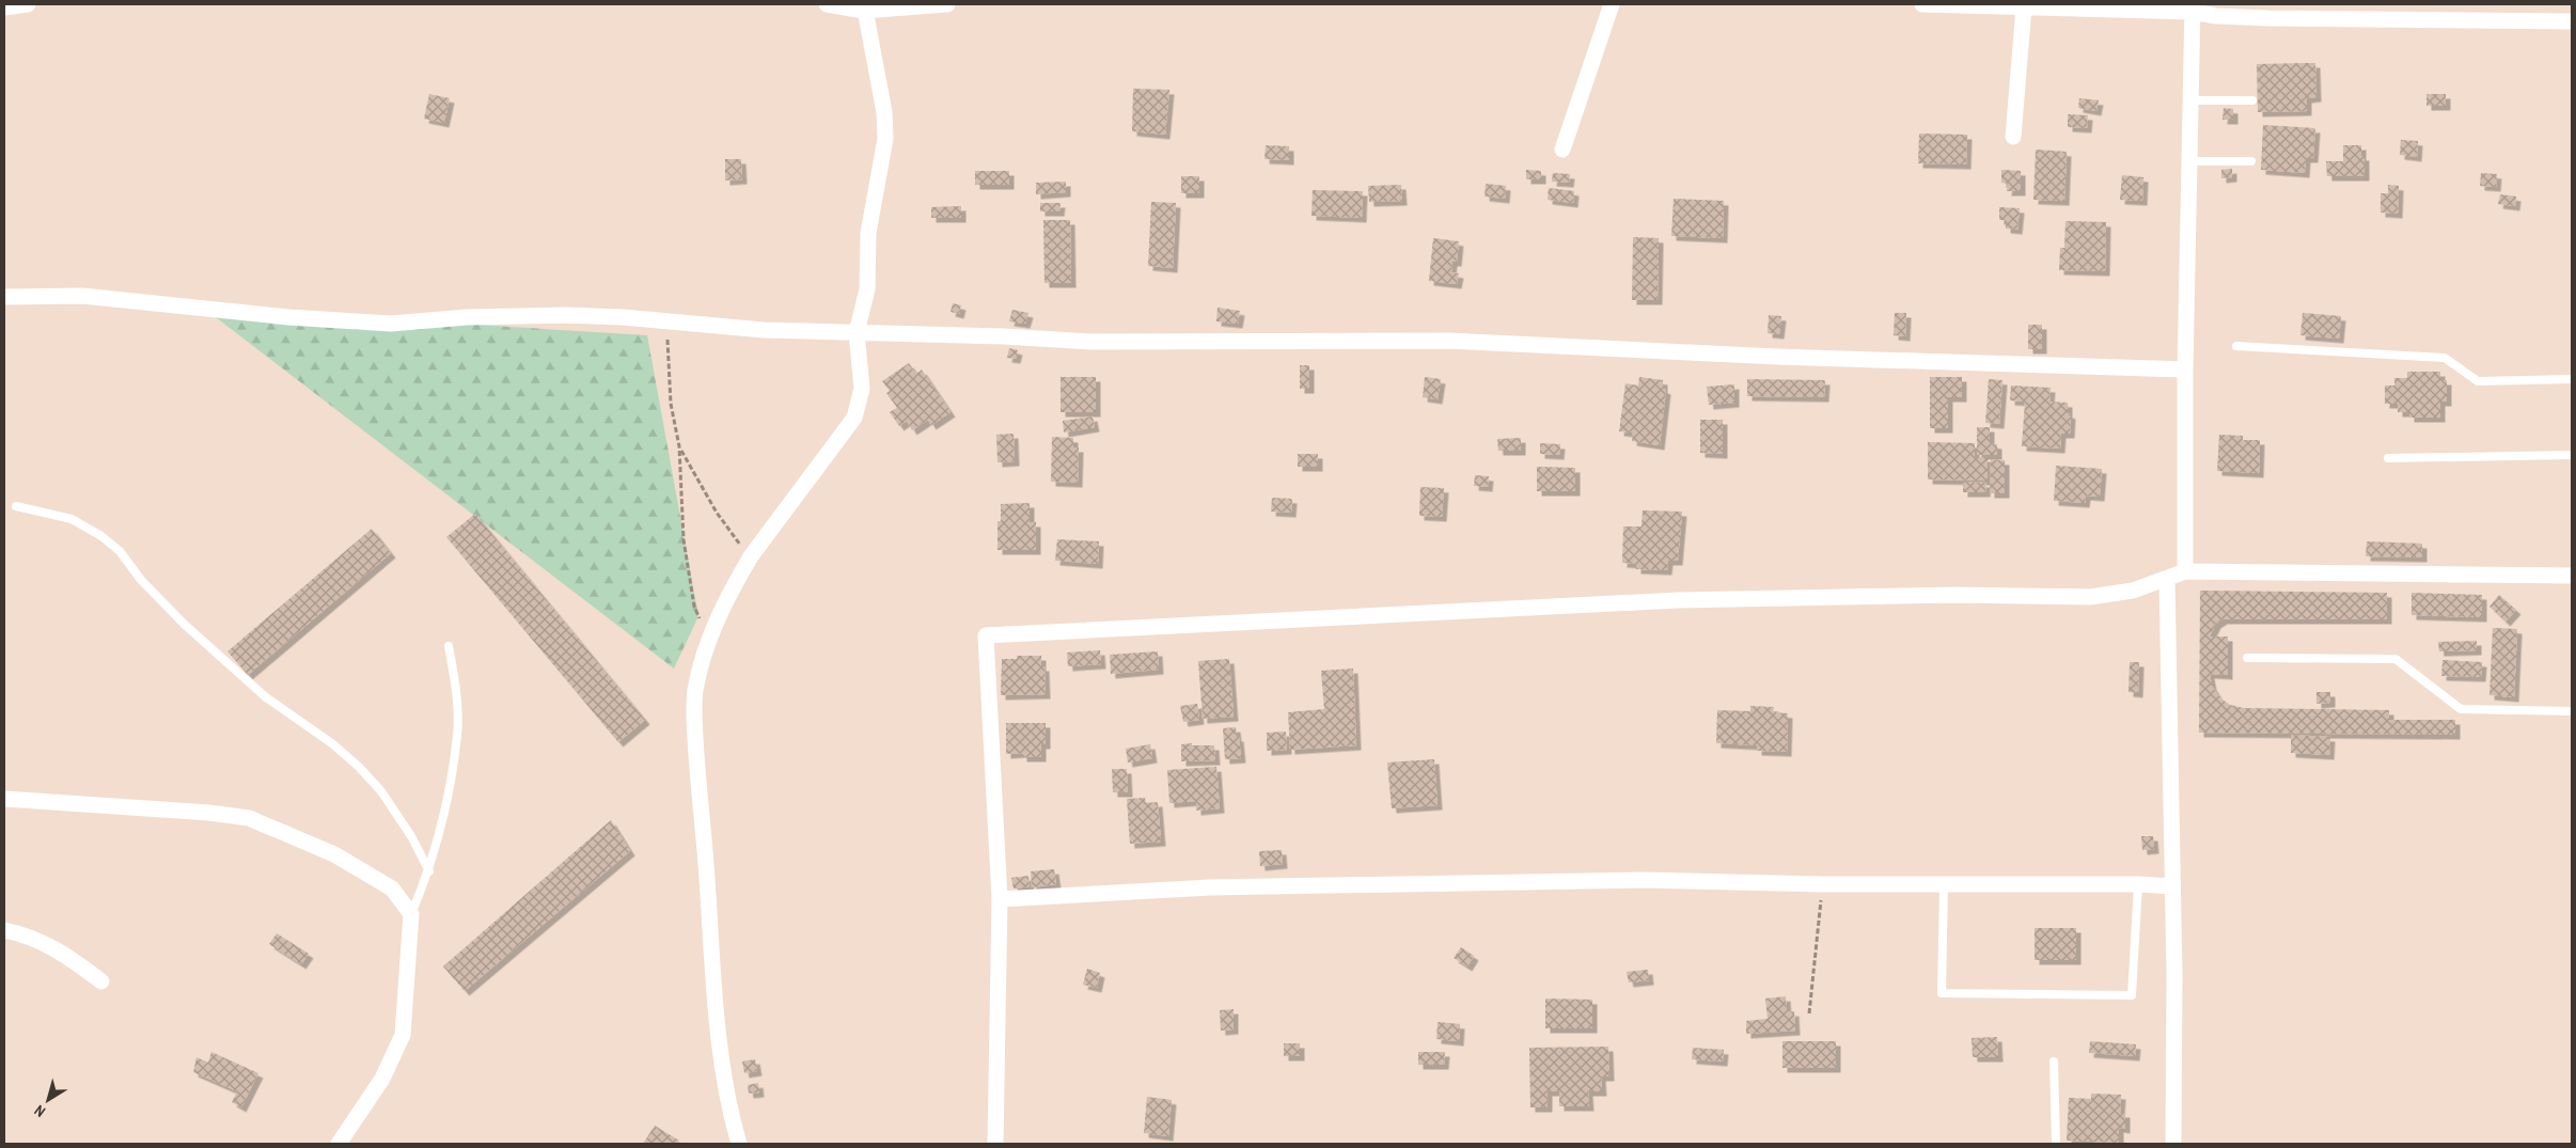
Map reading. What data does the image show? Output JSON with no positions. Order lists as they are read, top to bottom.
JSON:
{
  "north": "bottom left"
}
